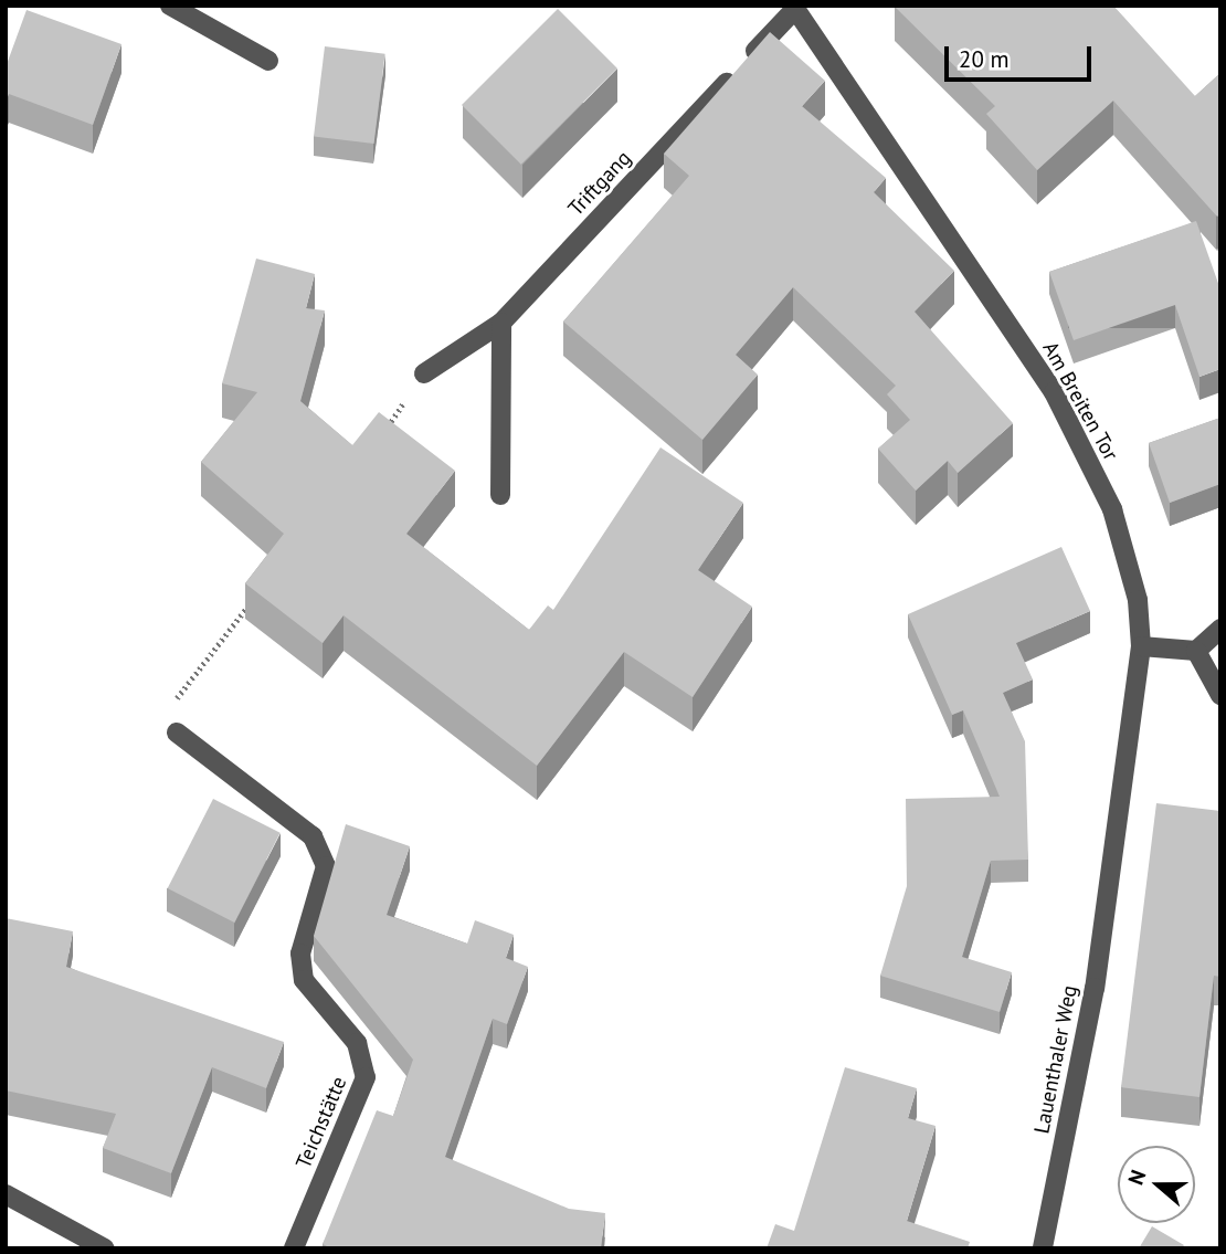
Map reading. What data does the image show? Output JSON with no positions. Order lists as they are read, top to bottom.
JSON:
{
  "streets": {
    "street": [
      "Triftgang",
      "Am Breiten Tor",
      "Lauenthaler Weg",
      "Teichstätte"
    ]
  },
  "crossings": [
    ["Triftgang", "Am Breiten Tor"],
    ["Am Breiten Tor", "Lauenthaler Weg"]
  ],
  "scale_bar": "20 m",
  "north": "left"
}
